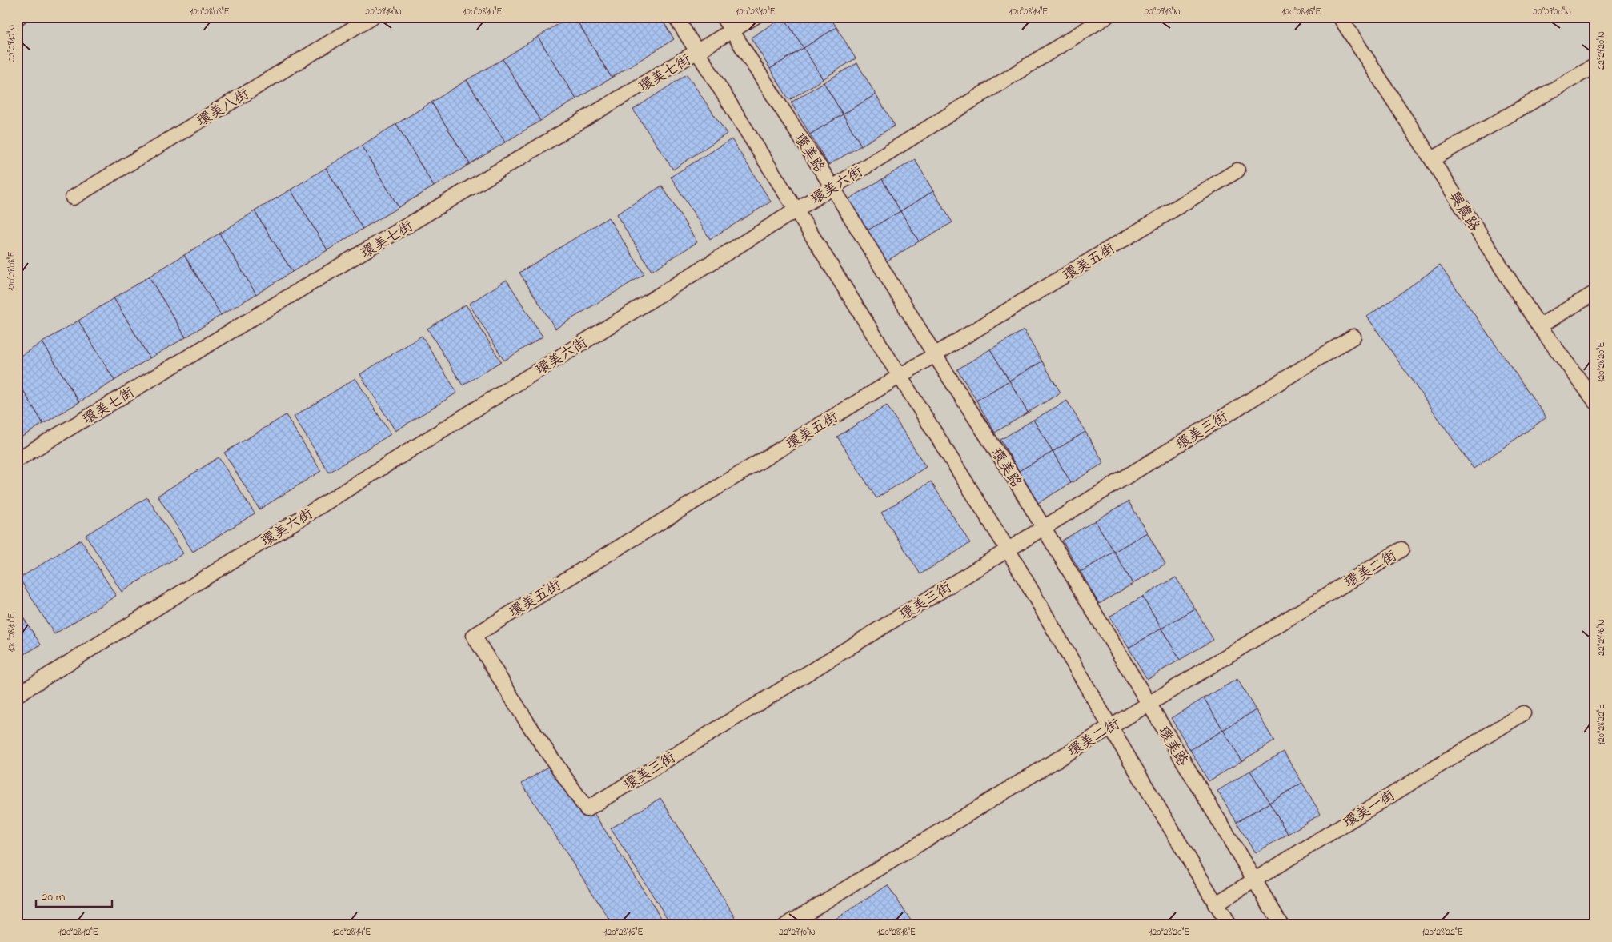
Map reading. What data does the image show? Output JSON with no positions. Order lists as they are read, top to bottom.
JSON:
{
  "streets": {
    "lane": [
      "環美七街",
      "環美八街",
      "環美路",
      "環美六街",
      "興農路",
      "環美五街",
      "環美三街",
      "環美二街",
      "環美一街"
    ]
  },
  "crossings": [
    ["環美七街", "環美路"],
    ["環美路", "環美六街"],
    ["環美路", "環美五街"],
    ["環美路", "環美三街"],
    ["環美路", "環美二街"],
    ["環美路", "環美一街"],
    ["環美五街", "環美三街"]
  ],
  "scale_bar": "20 m",
  "coordinates": [
    "120°28'08\"E",
    "22°29'14\"N",
    "120°28'10\"E",
    "120°28'12\"E",
    "120°28'14\"E",
    "22°29'18\"N",
    "120°28'16\"E",
    "22°29'20\"N",
    "22°29'12\"N",
    "120°28'20\"E",
    "22°29'16\"N",
    "120°28'22\"E",
    "22°29'10\"N",
    "120°28'18\"E"
  ]
}
